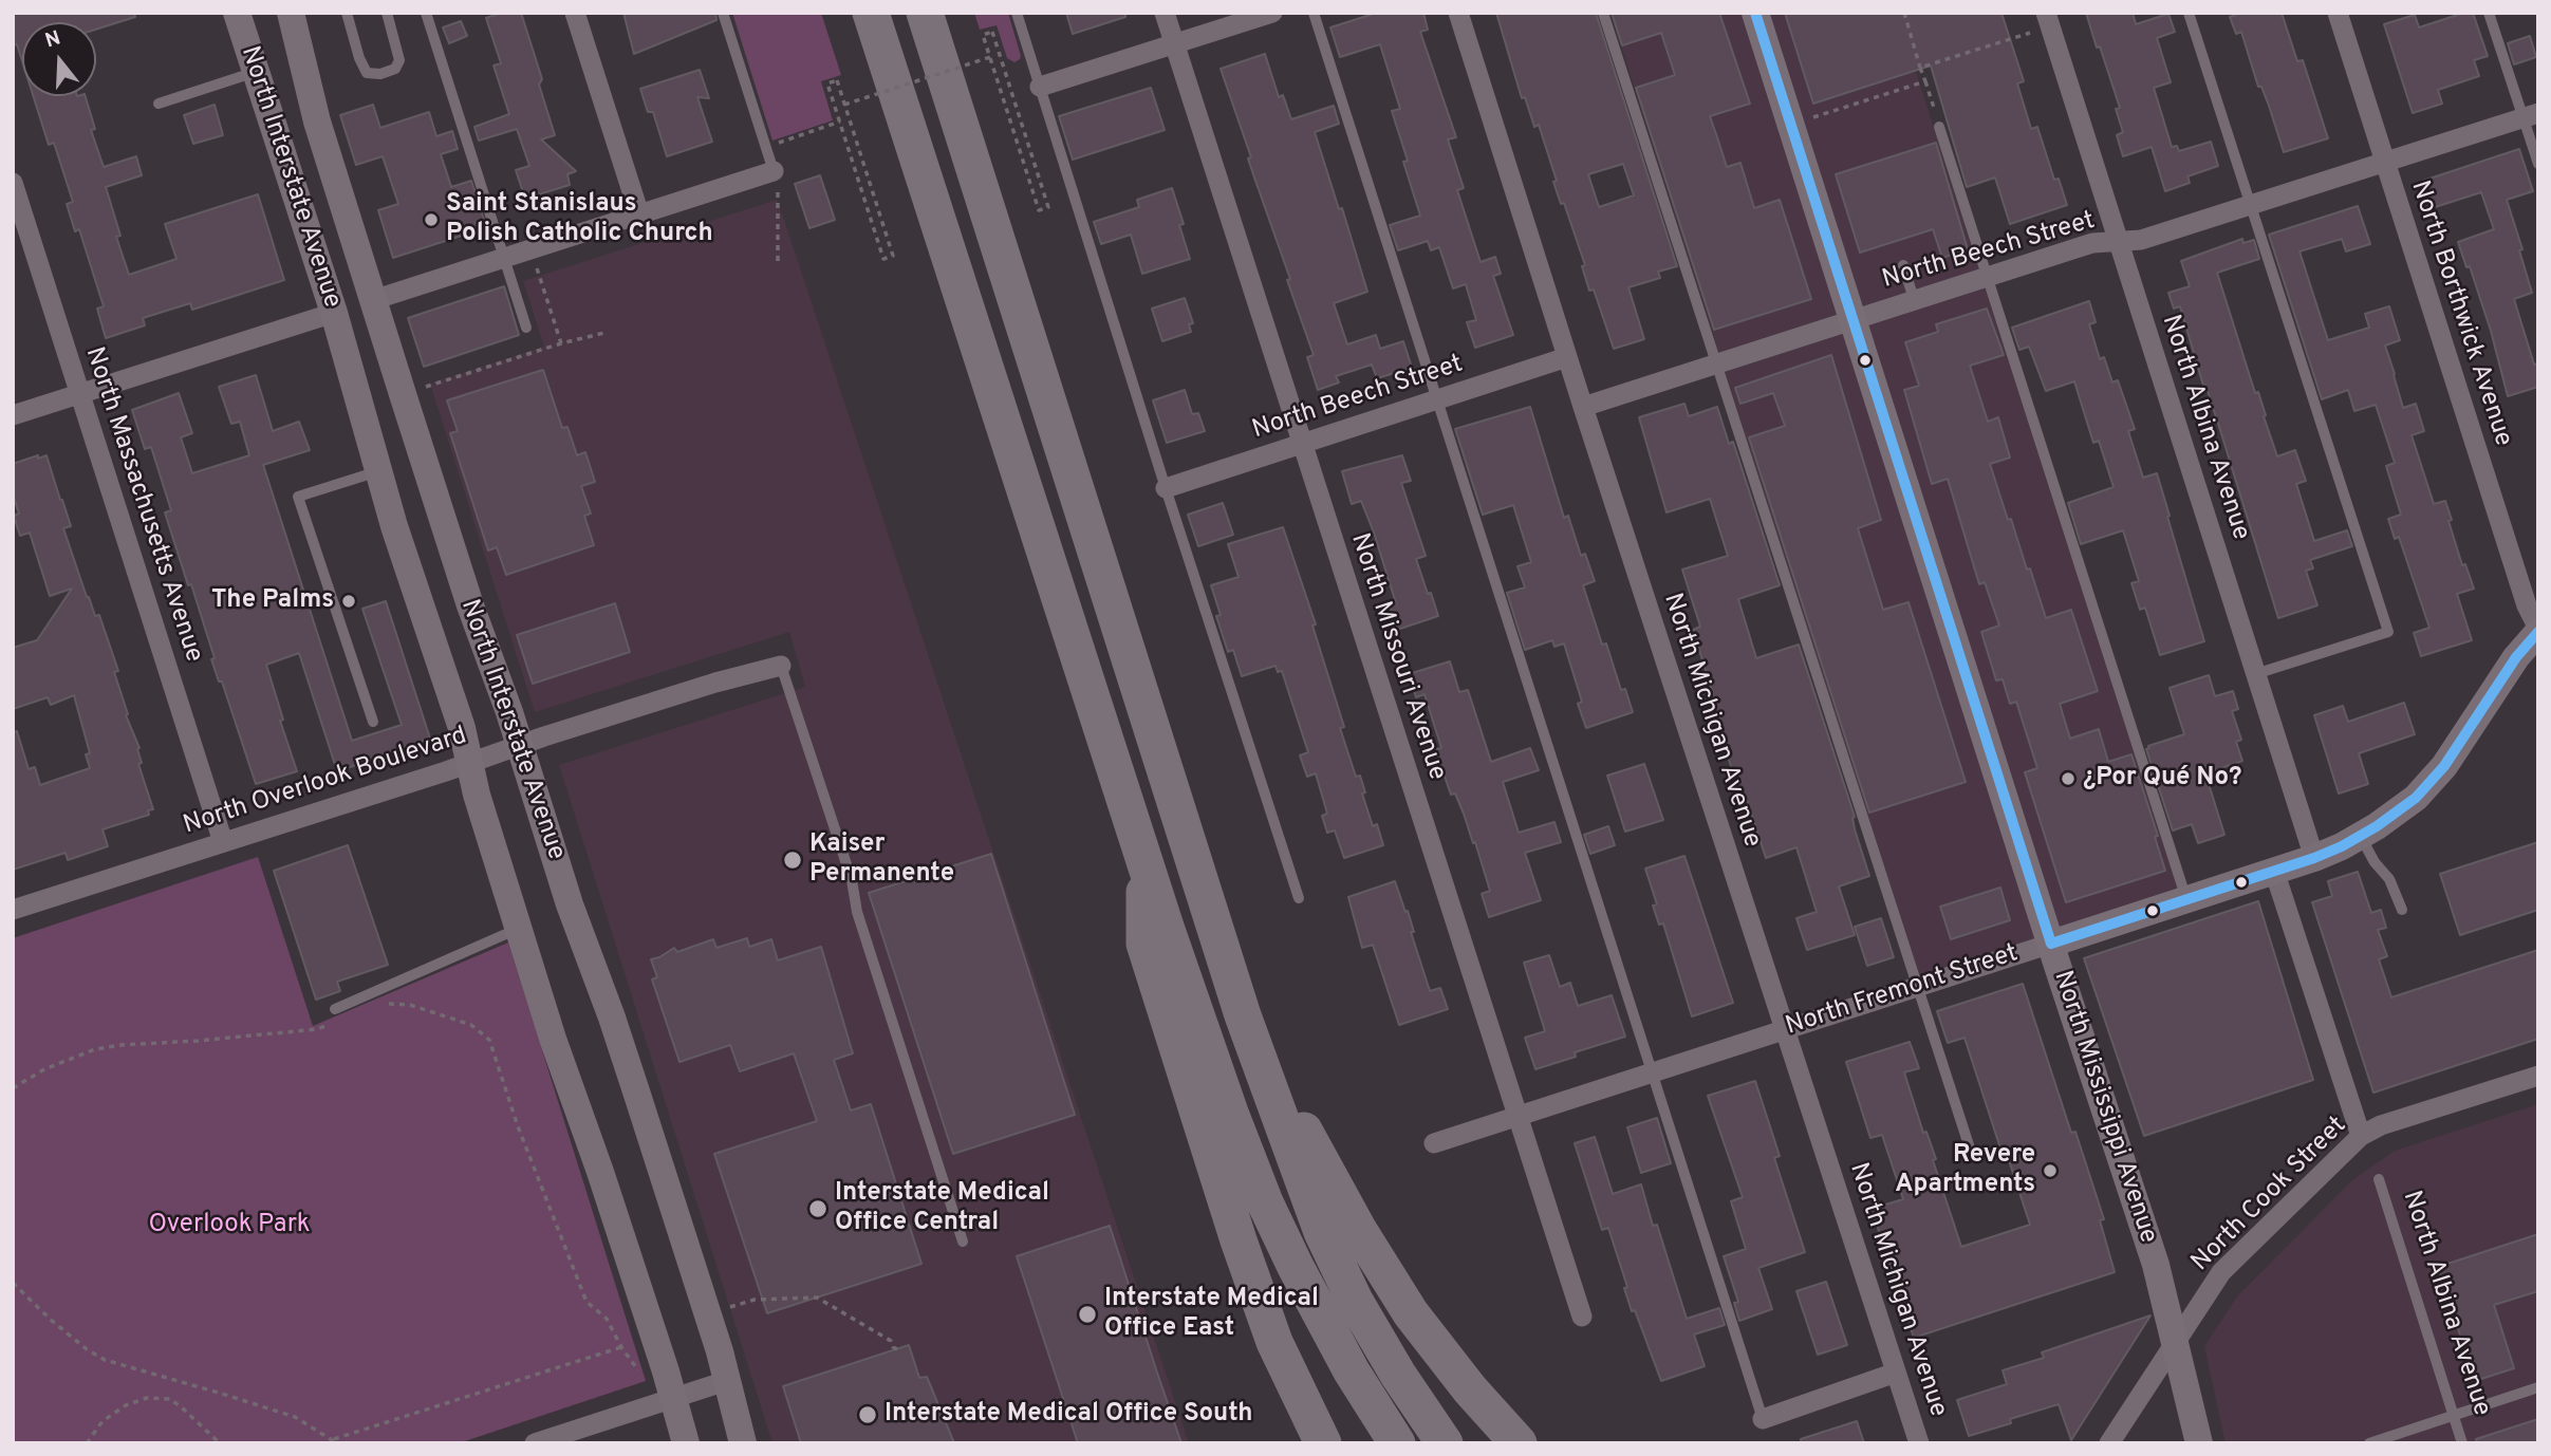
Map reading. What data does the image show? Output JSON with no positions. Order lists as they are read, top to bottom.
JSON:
{
  "streets": {
    "street": [
      "North Interstate Avenue",
      "North Beech Street",
      "North Borthwick Avenue",
      "North Albina Avenue",
      "North Massachusetts Avenue",
      "North Missouri Avenue",
      "North Michigan Avenue",
      "North Overlook Boulevard",
      "North Fremont Street",
      "North Mississippi Avenue",
      "North Cook Street"
    ]
  },
  "crossings": [
    ["North Interstate Avenue", "North Overlook Boulevard"],
    ["North Beech Street", "North Borthwick Avenue"],
    ["North Beech Street", "North Albina Avenue"],
    ["North Beech Street", "North Missouri Avenue"],
    ["North Beech Street", "North Michigan Avenue"],
    ["North Beech Street", "North Mississippi Avenue"],
    ["North Borthwick Avenue", "North Fremont Street"],
    ["North Albina Avenue", "North Fremont Street"],
    ["North Massachusetts Avenue", "North Overlook Boulevard"],
    ["North Missouri Avenue", "North Fremont Street"],
    ["North Michigan Avenue", "North Fremont Street"],
    ["North Fremont Street", "North Mississippi Avenue"],
    ["North Mississippi Avenue", "North Cook Street"]
  ],
  "parks": ["Overlook Park"],
  "places": [
    "Saint Stanislaus Polish Catholic Church",
    "The Palms",
    "¿Por Qué No?",
    "Kaiser Permanente",
    "Revere Apartments",
    "Interstate Medical Office Central",
    "Interstate Medical Office East",
    "Interstate Medical Office South"
  ],
  "north": "top"
}
